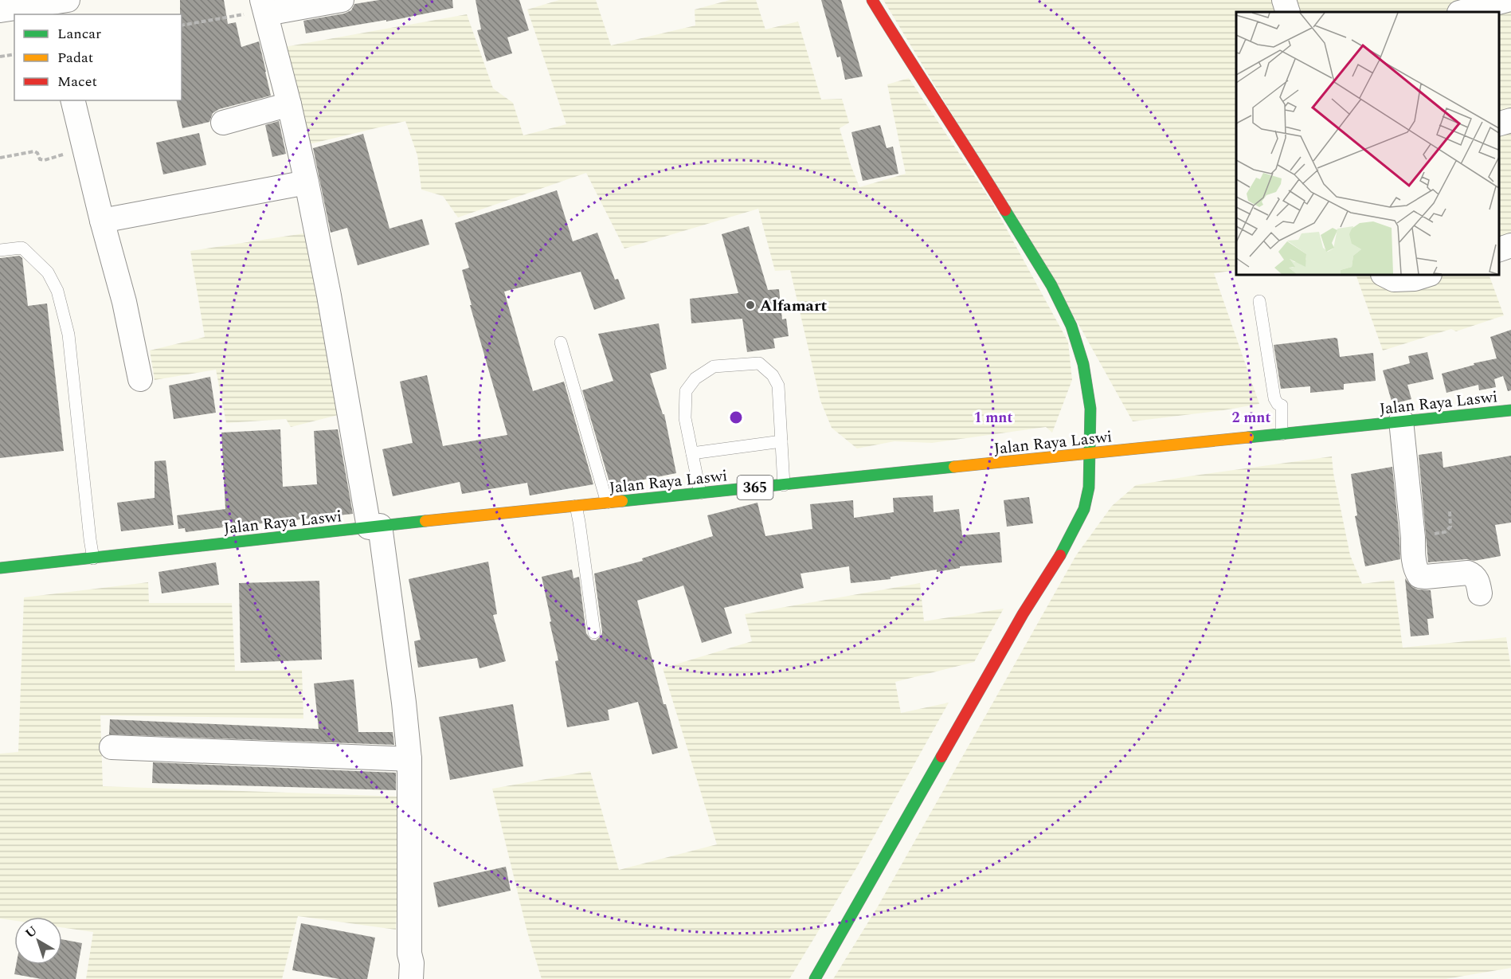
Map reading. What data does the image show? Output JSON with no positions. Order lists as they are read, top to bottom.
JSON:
{
  "streets": {
    "main road": ["Jalan Raya Laswi", "365"]
  },
  "places": ["Alfamart"],
  "legend": ["Lancar", "Padat", "Macet"],
  "north": "top left",
  "rings": ["1 mnt", "2 mnt"]
}
